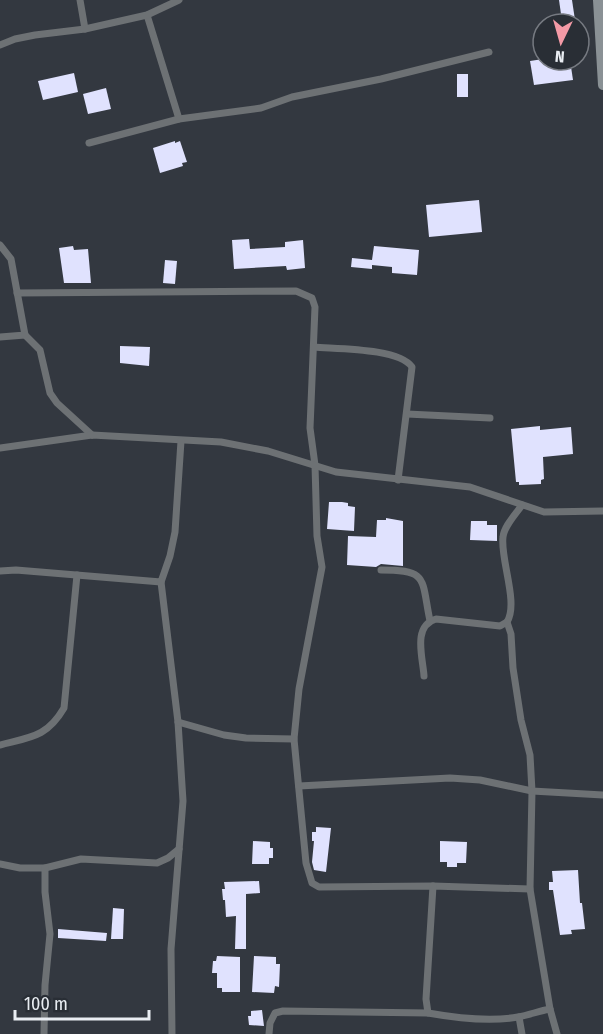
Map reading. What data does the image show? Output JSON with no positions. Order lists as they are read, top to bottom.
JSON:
{
  "scale_bar": "100 m",
  "north": "bottom"
}
